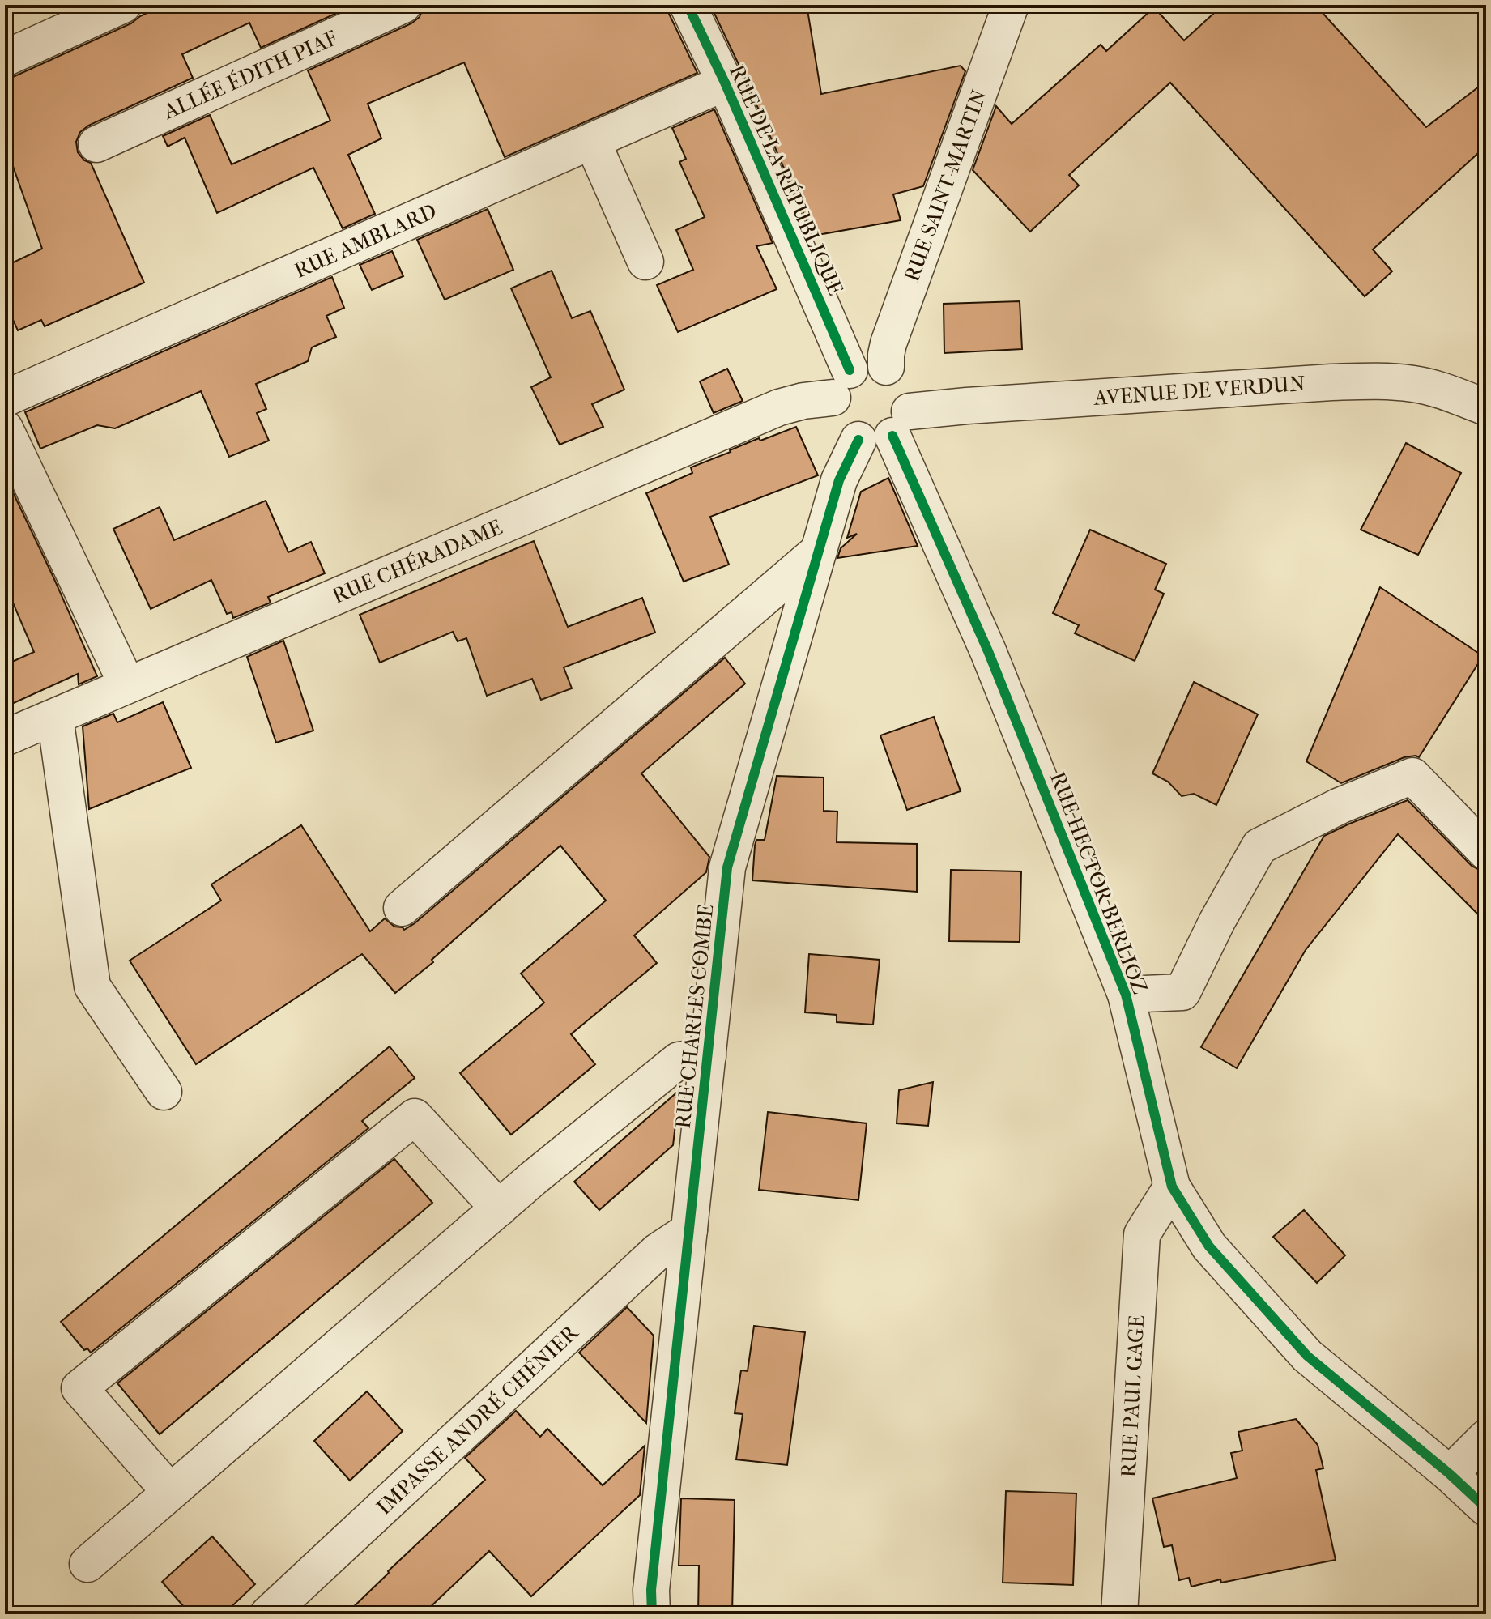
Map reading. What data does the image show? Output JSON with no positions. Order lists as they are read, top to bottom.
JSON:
{
  "streets": {
    "street": [
      "ALLÉE ÉDITH PIAF",
      "RUE DE LA RÉPUBLIQUE",
      "RUE SAINT-MARTIN",
      "RUE AMBLARD",
      "AVENUE DE VERDUN",
      "RUE CHÉRADAME",
      "RUE HECTOR BERLIOZ",
      "RUE CHARLES COMBE",
      "RUE PAUL GAGE",
      "IMPASSE ANDRÉ CHÉNIER"
    ]
  },
  "crossings": [
    ["RUE DE LA RÉPUBLIQUE", "RUE SAINT-MARTIN"],
    ["RUE DE LA RÉPUBLIQUE", "RUE AMBLARD"],
    ["RUE DE LA RÉPUBLIQUE", "AVENUE DE VERDUN"],
    ["RUE DE LA RÉPUBLIQUE", "RUE CHÉRADAME"],
    ["RUE DE LA RÉPUBLIQUE", "RUE HECTOR BERLIOZ"],
    ["RUE DE LA RÉPUBLIQUE", "RUE CHARLES COMBE"],
    ["RUE SAINT-MARTIN", "AVENUE DE VERDUN"],
    ["RUE SAINT-MARTIN", "RUE CHÉRADAME"],
    ["RUE SAINT-MARTIN", "RUE HECTOR BERLIOZ"],
    ["RUE SAINT-MARTIN", "RUE CHARLES COMBE"],
    ["AVENUE DE VERDUN", "RUE CHÉRADAME"],
    ["AVENUE DE VERDUN", "RUE HECTOR BERLIOZ"],
    ["AVENUE DE VERDUN", "RUE CHARLES COMBE"],
    ["RUE CHÉRADAME", "RUE HECTOR BERLIOZ"],
    ["RUE CHÉRADAME", "RUE CHARLES COMBE"],
    ["RUE HECTOR BERLIOZ", "RUE CHARLES COMBE"],
    ["RUE HECTOR BERLIOZ", "RUE PAUL GAGE"],
    ["RUE CHARLES COMBE", "IMPASSE ANDRÉ CHÉNIER"]
  ]
}
